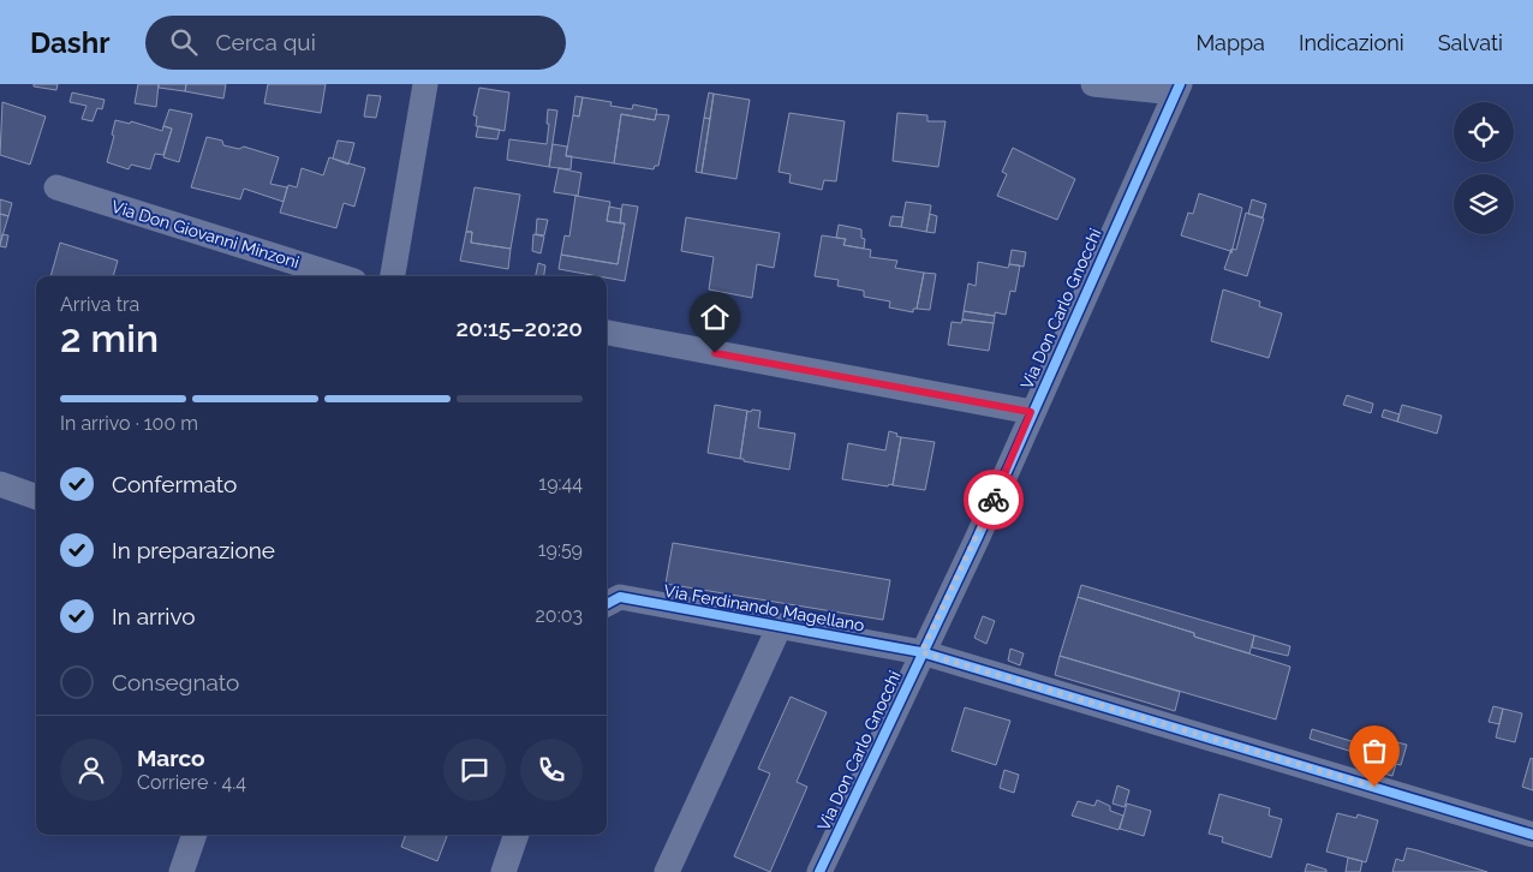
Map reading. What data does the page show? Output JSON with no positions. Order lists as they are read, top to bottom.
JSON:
{
  "streets": {
    "street": ["Via Don Giovanni Minzoni", "Via Don Carlo Gnocchi", "Via Ferdinando Magellano"]
  },
  "crossings": [
    ["Via Don Carlo Gnocchi", "Via Ferdinando Magellano"]
  ],
  "page": {
    "header": "Dashr",
    "search": "Cerca qui",
    "nav": ["Mappa", "Indicazioni", "Salvati"],
    "heading": ["2 min", "Arriva tra", "20:15–20:20"],
    "panel": ["Marco", "Corriere · 4.4"],
    "bar": "In arrivo · 100 m",
    "list": [
      ["Confermato", "19:44"],
      ["In preparazione", "19:59"],
      ["In arrivo", "20:03"],
      "Consegnato"
    ]
  }
}
